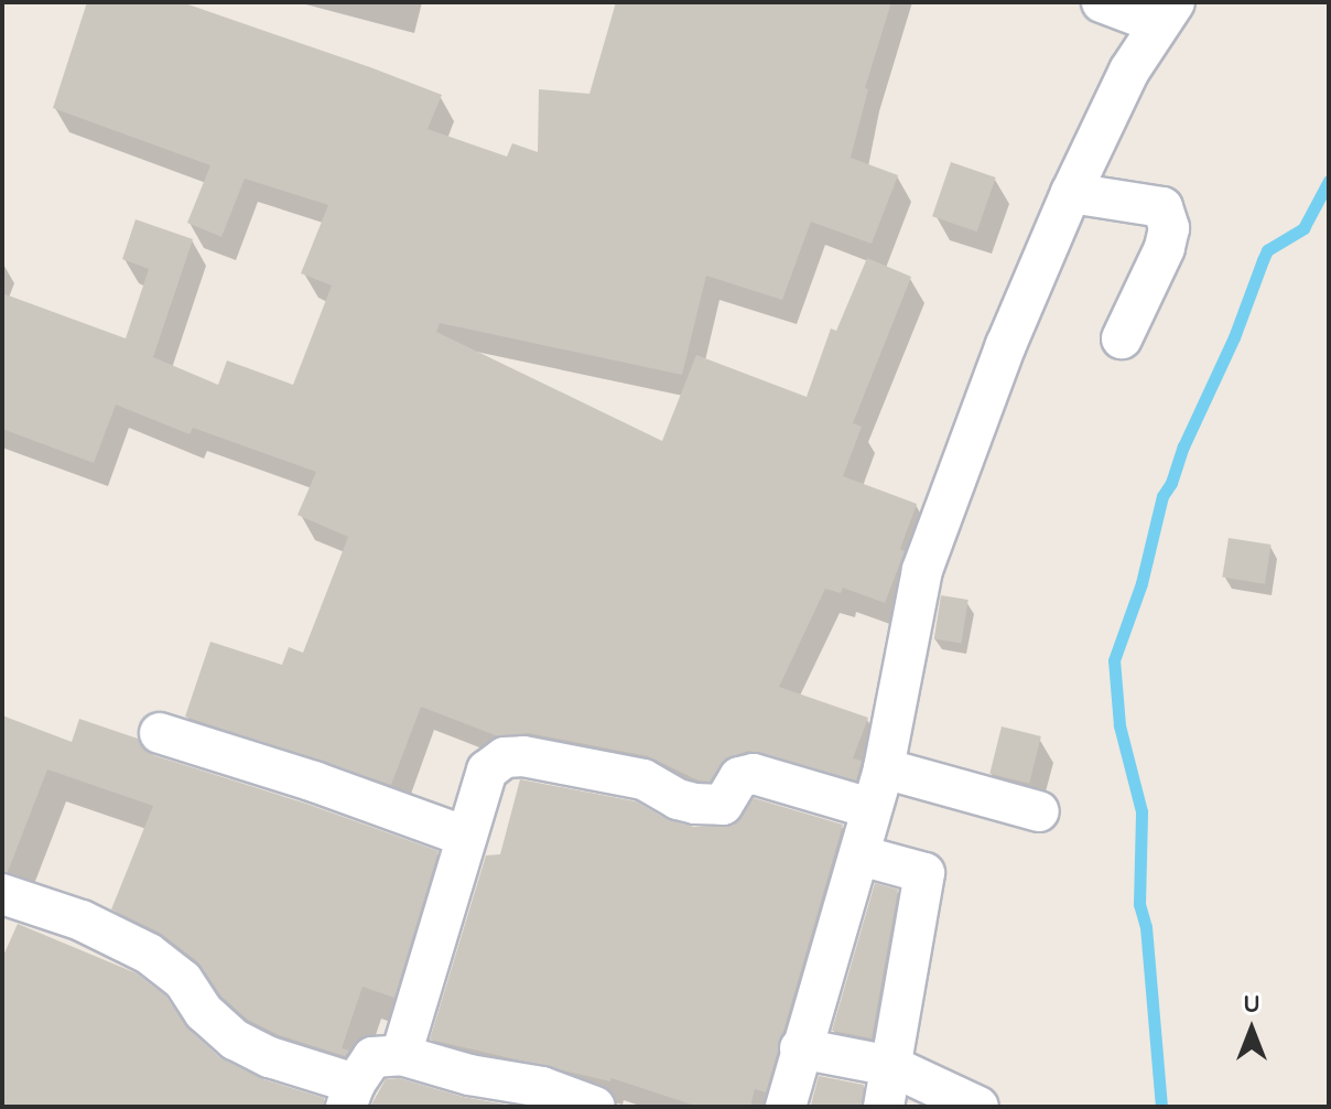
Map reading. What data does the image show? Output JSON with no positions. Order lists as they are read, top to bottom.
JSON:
{
  "north": "top"
}
